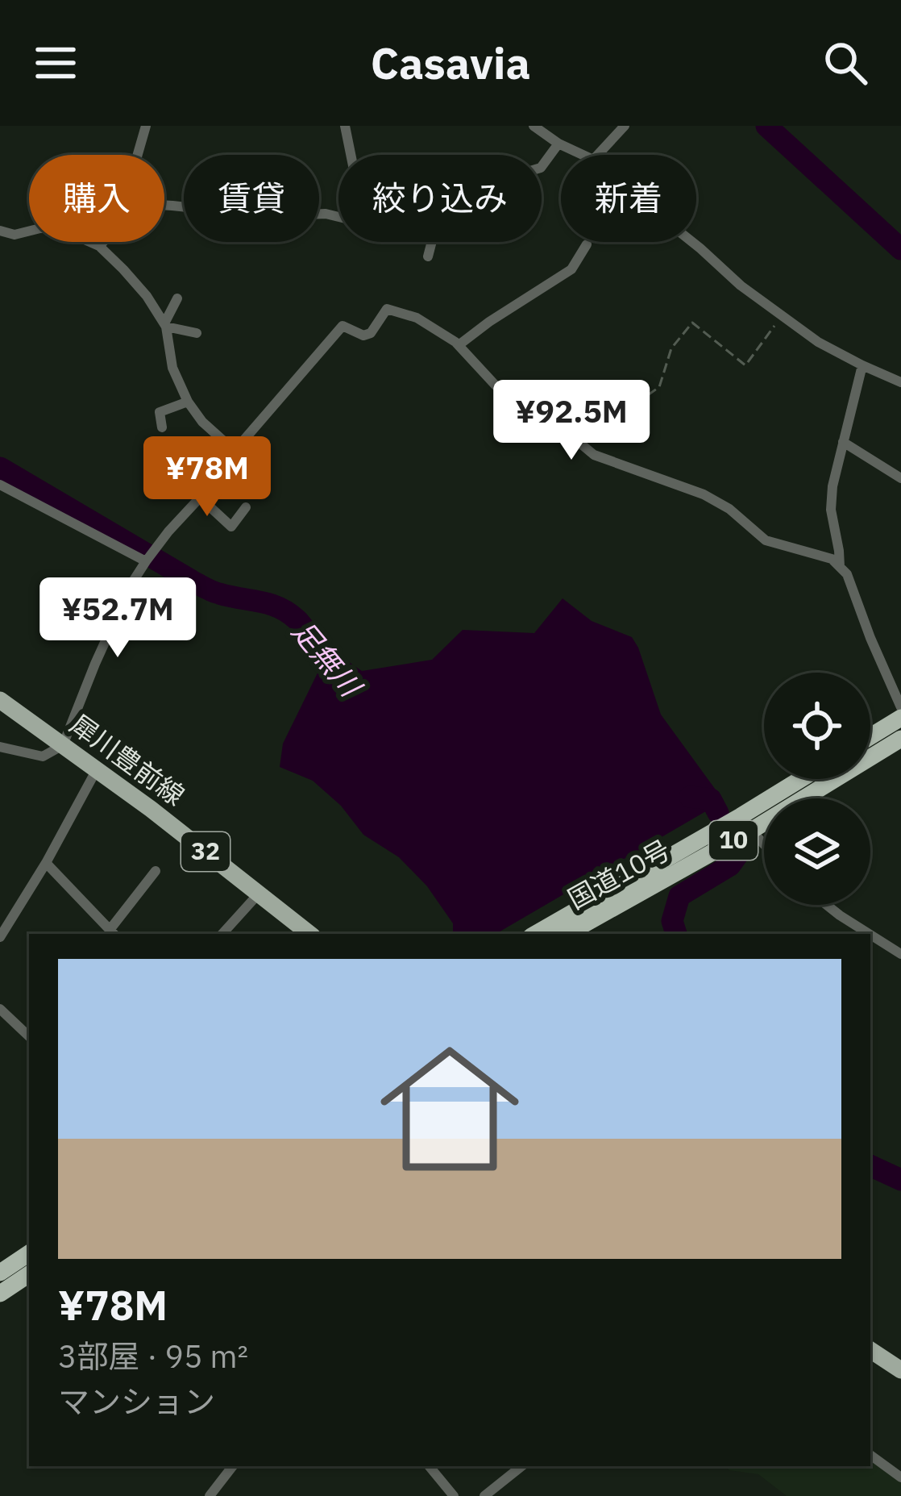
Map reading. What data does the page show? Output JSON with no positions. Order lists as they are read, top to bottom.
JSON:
{
  "streets": {
    "highway": ["10", "国道10号"],
    "main road": ["犀川豊前線", "32"]
  },
  "water": ["足無川"],
  "page": {
    "header": "Casavia",
    "chip": [
      "購入",
      "賃貸",
      "絞り込み",
      "新着"
    ],
    "price": ["¥92.5M", "¥78M", "¥52.7M"],
    "list": [
      {
        "name": "¥78M",
        "note": "3部屋 · 95 m² · マンション"
      }
    ]
  }
}
